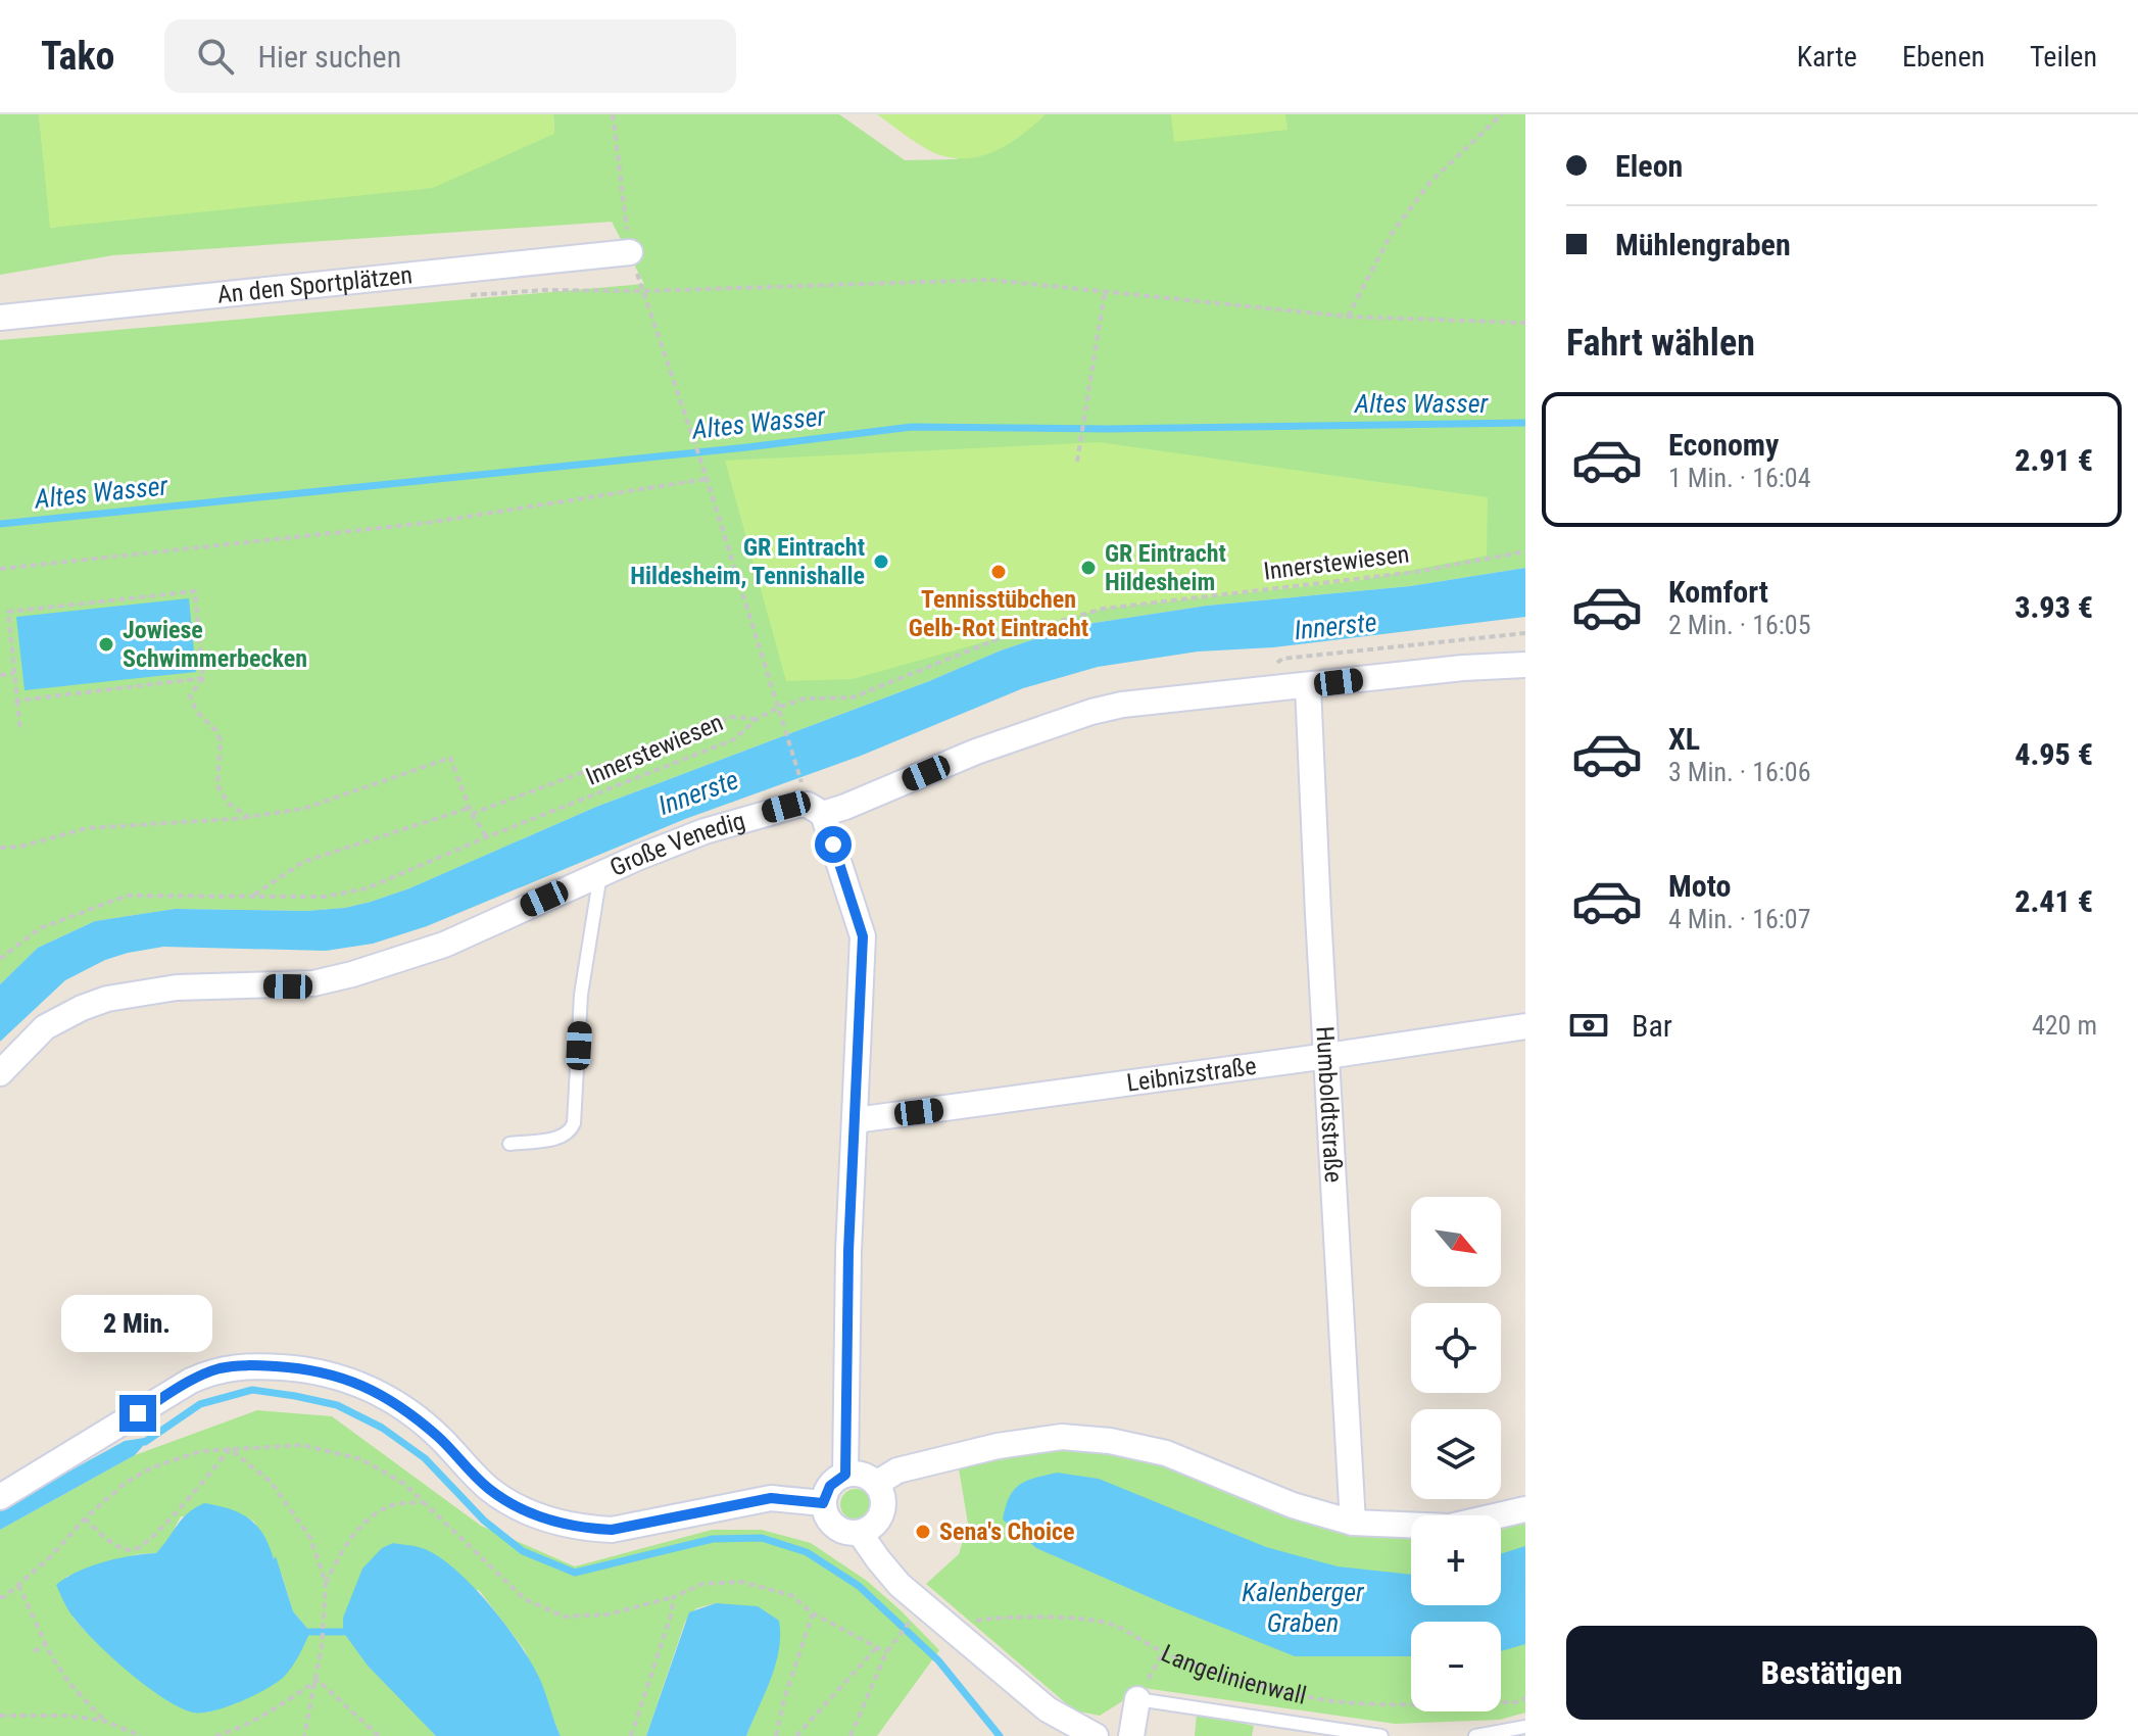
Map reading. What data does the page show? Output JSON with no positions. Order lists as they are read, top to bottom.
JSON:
{
  "streets": {
    "street": [
      "An den Sportplätzen",
      "Große Venedig",
      "Leibnizstraße",
      "Humboldtstraße"
    ],
    "lane": ["Langelinienwall"],
    "path": ["Innerstewiesen"]
  },
  "crossings": [
    ["Große Venedig", "Humboldtstraße"],
    ["Leibnizstraße", "Humboldtstraße"]
  ],
  "water": ["Altes Wasser", "Innerste", "Kalenberger Graben"],
  "places": [
    "GR Eintracht Hildesheim, Tennishalle",
    "GR Eintracht Hildesheim",
    "Tennisstübchen Gelb-Rot Eintracht",
    "Jowiese Schwimmerbecken",
    "Sena's Choice"
  ],
  "north": "bottom right",
  "page": {
    "header": "Tako",
    "search": "Hier suchen",
    "nav": ["Karte", "Ebenen", "Teilen"],
    "banner": ["Eleon", "Mühlengraben"],
    "heading": "Fahrt wählen",
    "list": [
      {
        "name": "Economy",
        "note": "1 Min. · 16:04",
        "value": "2.91 €"
      },
      {
        "name": "Komfort",
        "note": "2 Min. · 16:05",
        "value": "3.93 €"
      },
      {
        "name": "XL",
        "note": "3 Min. · 16:06",
        "value": "4.95 €"
      },
      {
        "name": "Moto",
        "note": "4 Min. · 16:07",
        "value": "2.41 €"
      }
    ],
    "pay": ["Bar", "420 m"],
    "map_buttons": ["+", "−"],
    "bubble": "2 Min.",
    "buttons": "Bestätigen"
  }
}
